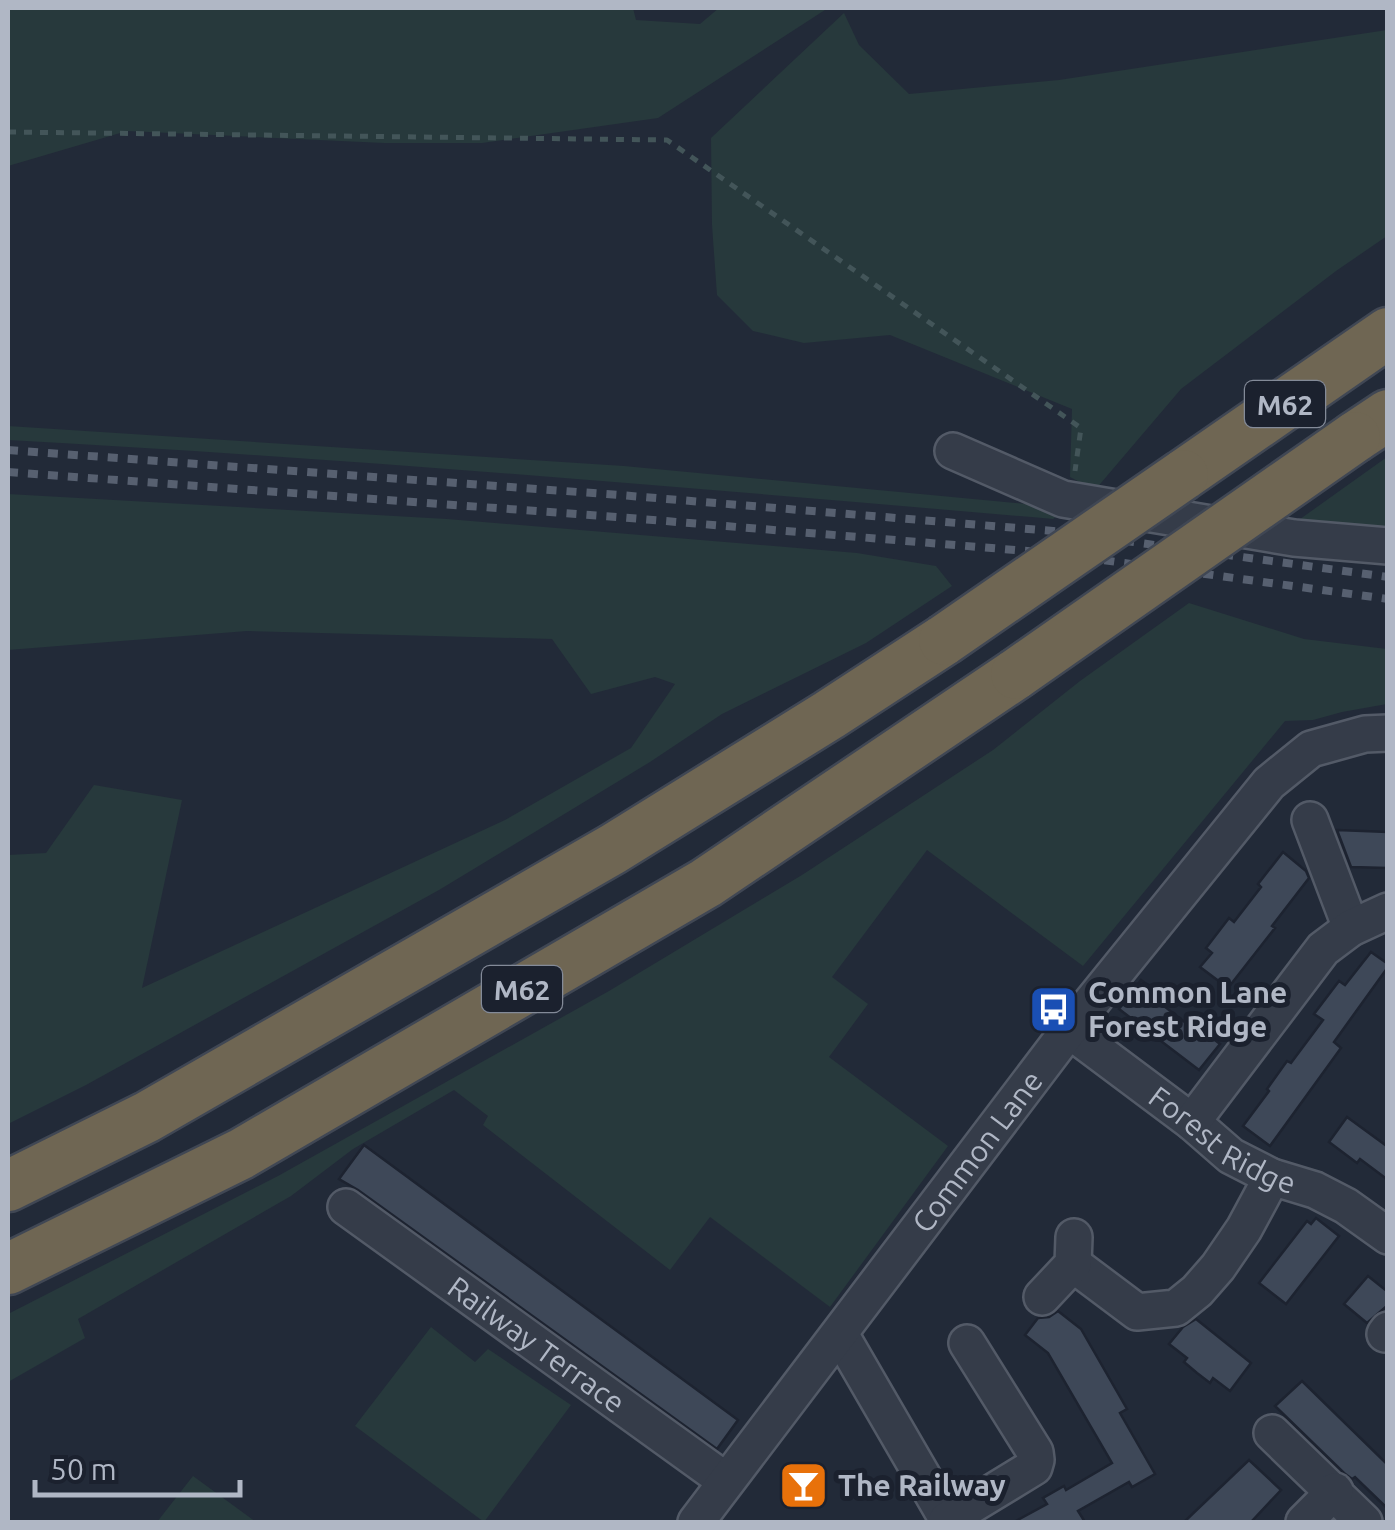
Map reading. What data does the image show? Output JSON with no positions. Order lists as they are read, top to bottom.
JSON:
{
  "streets": {
    "highway": ["M62"],
    "street": ["Forest Ridge", "Common Lane", "Railway Terrace"]
  },
  "crossings": [
    ["Forest Ridge", "Common Lane"],
    ["Common Lane", "Railway Terrace"]
  ],
  "places": {
    "bus stop": ["Common Lane Forest Ridge"],
    "bar": ["The Railway"]
  },
  "scale_bar": "50 m"
}
